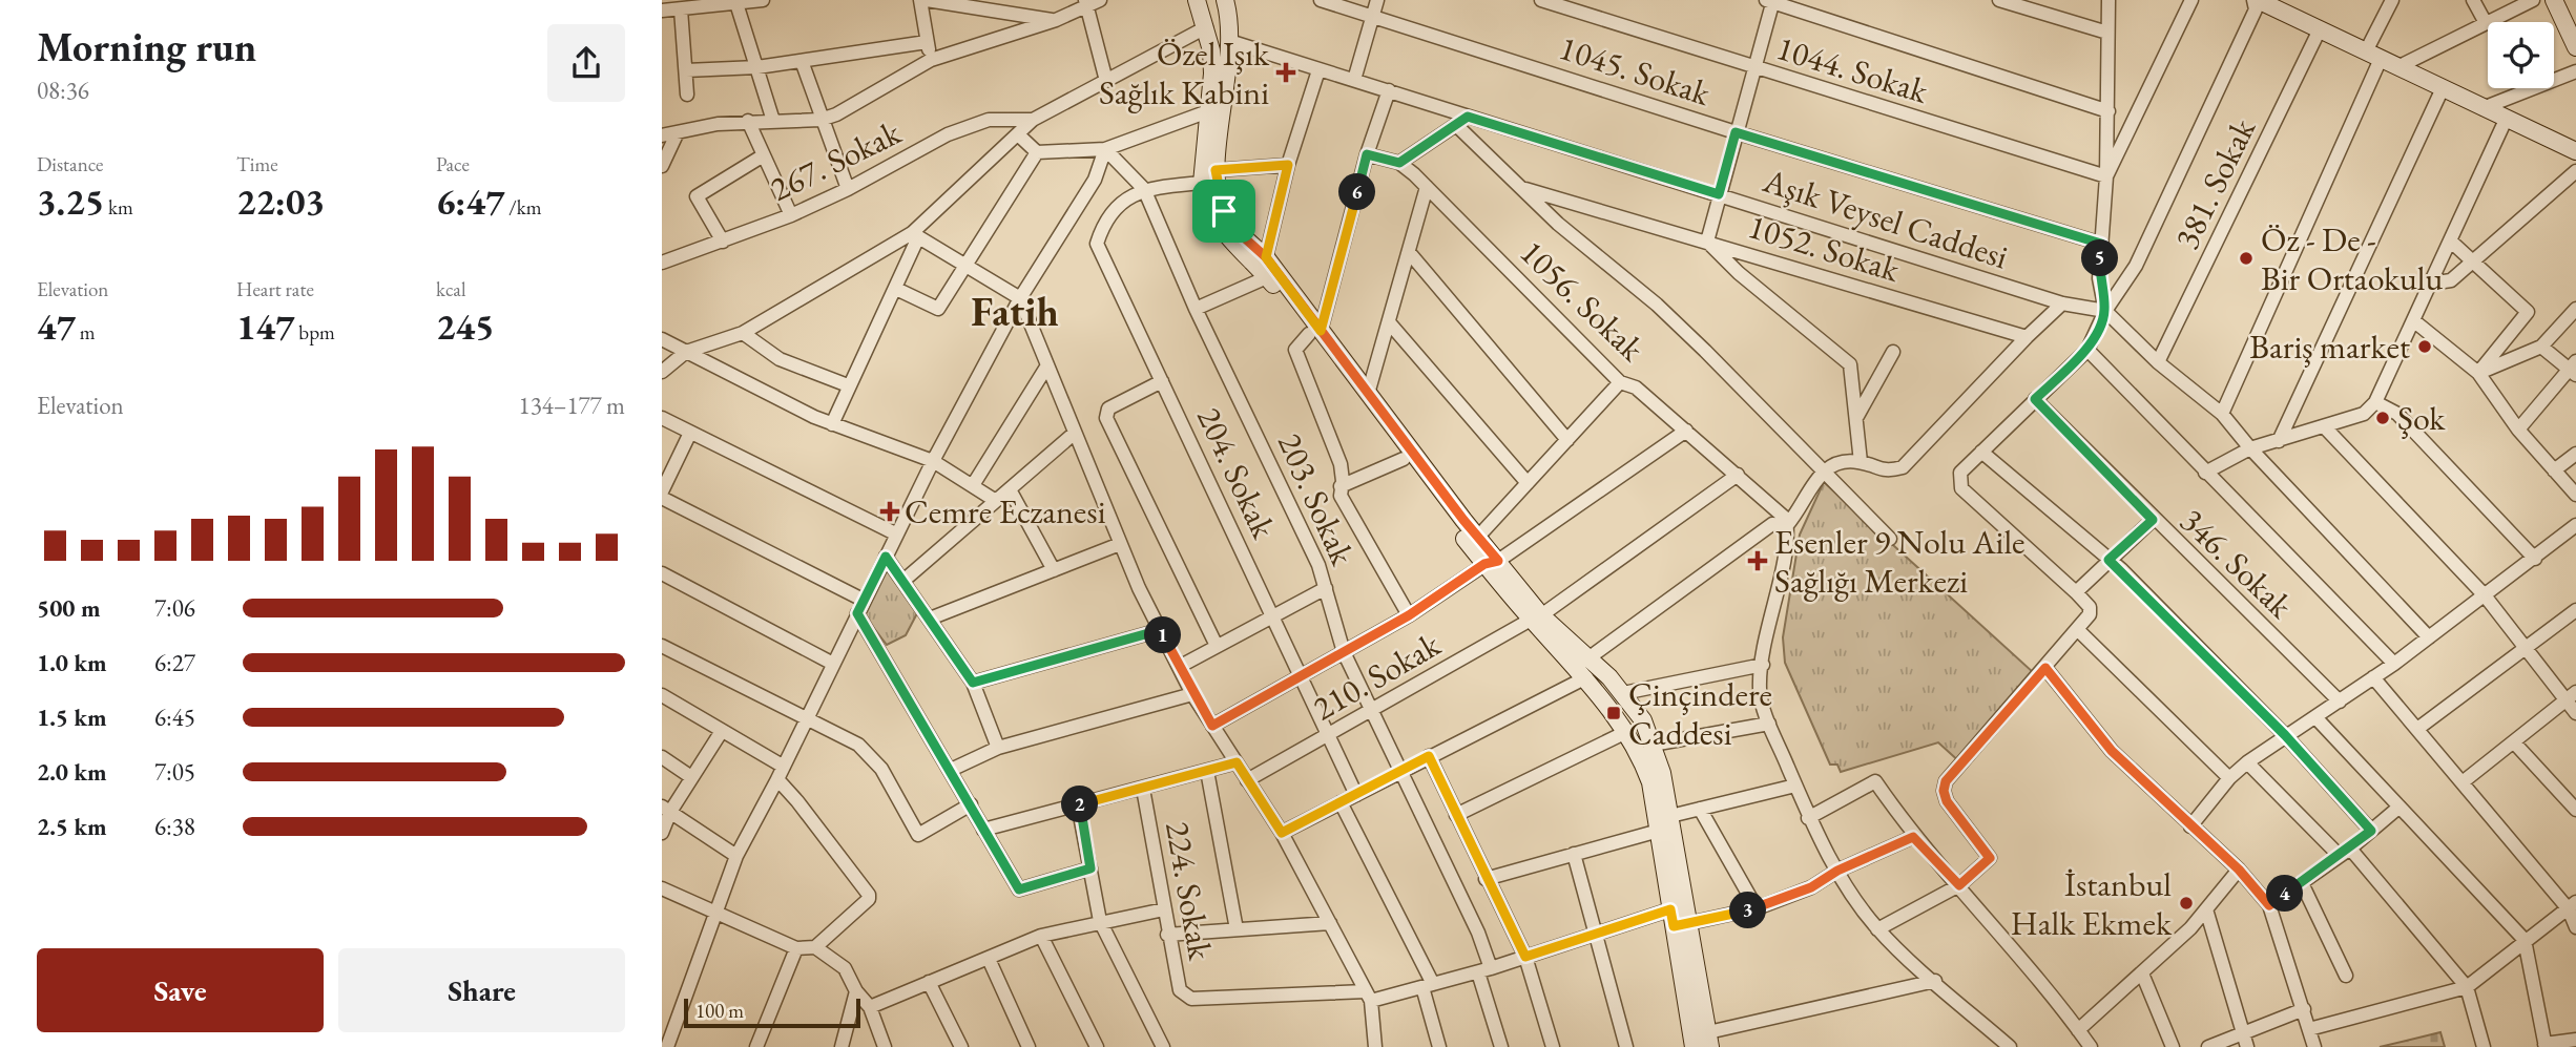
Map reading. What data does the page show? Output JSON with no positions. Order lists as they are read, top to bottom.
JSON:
{
  "streets": {
    "street": [
      "1044. Sokak",
      "1045. Sokak",
      "267. Sokak",
      "381. Sokak",
      "Aşık Veysel Caddesi",
      "1052. Sokak",
      "1056. Sokak",
      "204. Sokak",
      "203. Sokak",
      "346. Sokak",
      "210. Sokak",
      "224. Sokak"
    ]
  },
  "crossings": [
    ["1056. Sokak", "210. Sokak"],
    ["204. Sokak", "203. Sokak"],
    ["204. Sokak", "210. Sokak"],
    ["203. Sokak", "210. Sokak"],
    ["203. Sokak", "224. Sokak"]
  ],
  "districts": ["Fatih"],
  "places": {
    "health": ["Özel Işık Sağlık Kabini", "Cemre Eczanesi", "Esenler 9 Nolu Aile Sağlığı Merkezi"],
    "other": [
      "Öz - De - Bir Ortaokulu",
      "Bariş market",
      "Şok",
      "İstanbul Halk Ekmek"
    ],
    "transit": ["Çinçindere Caddesi"]
  },
  "scale_bar": "100 m",
  "page": {
    "heading": ["Morning run", "08:36"],
    "stats": [
      ["Distance", "3.25 km"],
      ["Time", "22:03"],
      ["Pace", "6:47 /km"],
      ["Elevation", "47 m"],
      ["Heart rate", "147 bpm"],
      ["kcal", "245"]
    ],
    "pins": [
      "6",
      "5",
      "1",
      "2",
      "4",
      "3"
    ],
    "chart": ["Elevation", "134–177 m"],
    "list": [
      {
        "name": "500 m",
        "note": "7:06"
      },
      {
        "name": "1.0 km",
        "note": "6:27"
      },
      {
        "name": "1.5 km",
        "note": "6:45"
      },
      {
        "name": "2.0 km",
        "note": "7:05"
      },
      {
        "name": "2.5 km",
        "note": "6:38"
      }
    ],
    "buttons": ["Save", "Share"],
    "scale": "100 m"
  }
}
